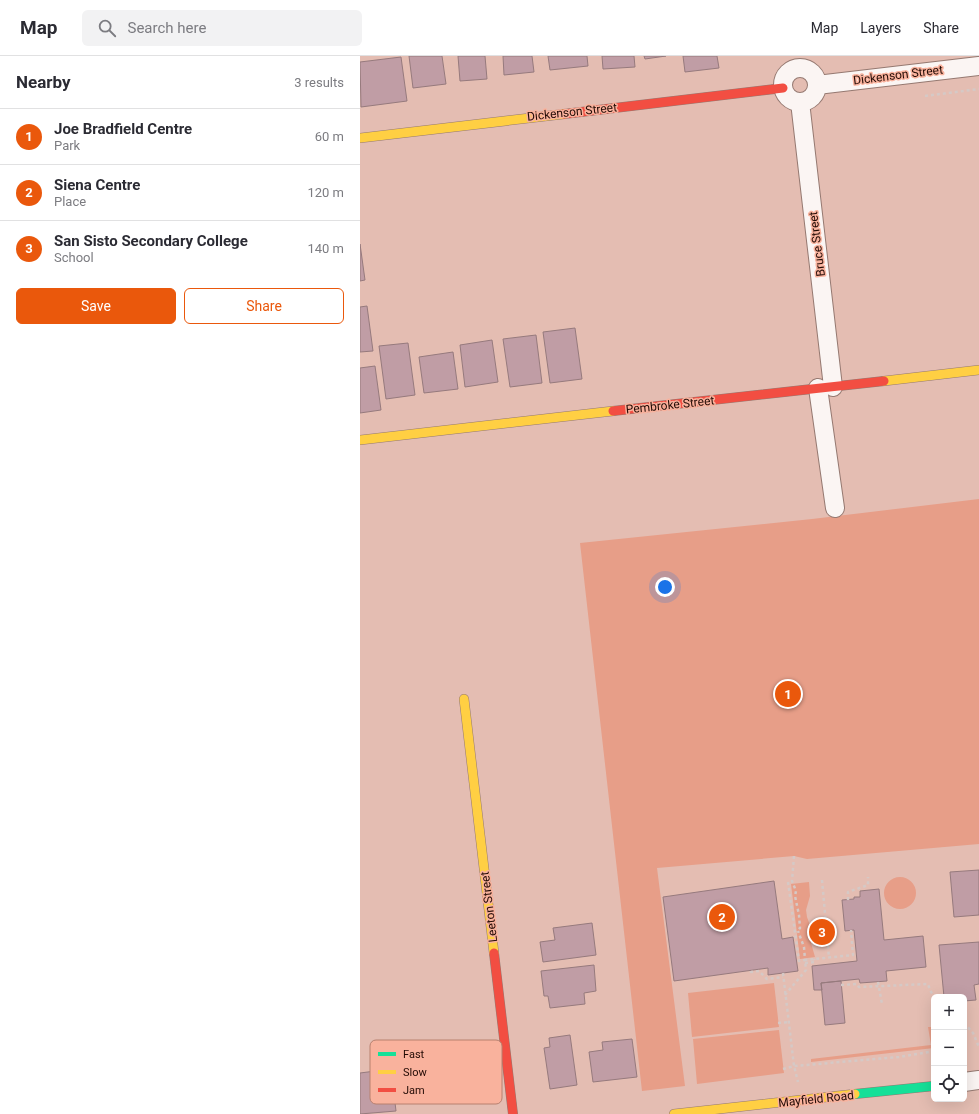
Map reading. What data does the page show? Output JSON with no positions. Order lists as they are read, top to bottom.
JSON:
{
  "streets": {
    "street": [
      "Dickenson Street",
      "Bruce Street",
      "Pembroke Street",
      "Leeton Street",
      "Mayfield Road"
    ]
  },
  "crossings": [
    ["Dickenson Street", "Bruce Street"],
    ["Bruce Street", "Pembroke Street"]
  ],
  "legend": ["Fast", "Slow", "Jam"],
  "page": {
    "header": "Map",
    "search": "Search here",
    "nav": ["Map", "Layers", "Share"],
    "heading": ["Nearby", "3 results"],
    "list": [
      {
        "mark": "1",
        "name": "Joe Bradfield Centre",
        "note": "Park",
        "value": "60 m"
      },
      {
        "mark": "2",
        "name": "Siena Centre",
        "note": "Place",
        "value": "120 m"
      },
      {
        "mark": "3",
        "name": "San Sisto Secondary College",
        "note": "School",
        "value": "140 m"
      }
    ],
    "buttons": ["Save", "Share"],
    "pins": ["1", "2", "3"],
    "map_buttons": ["+", "−"]
  }
}
